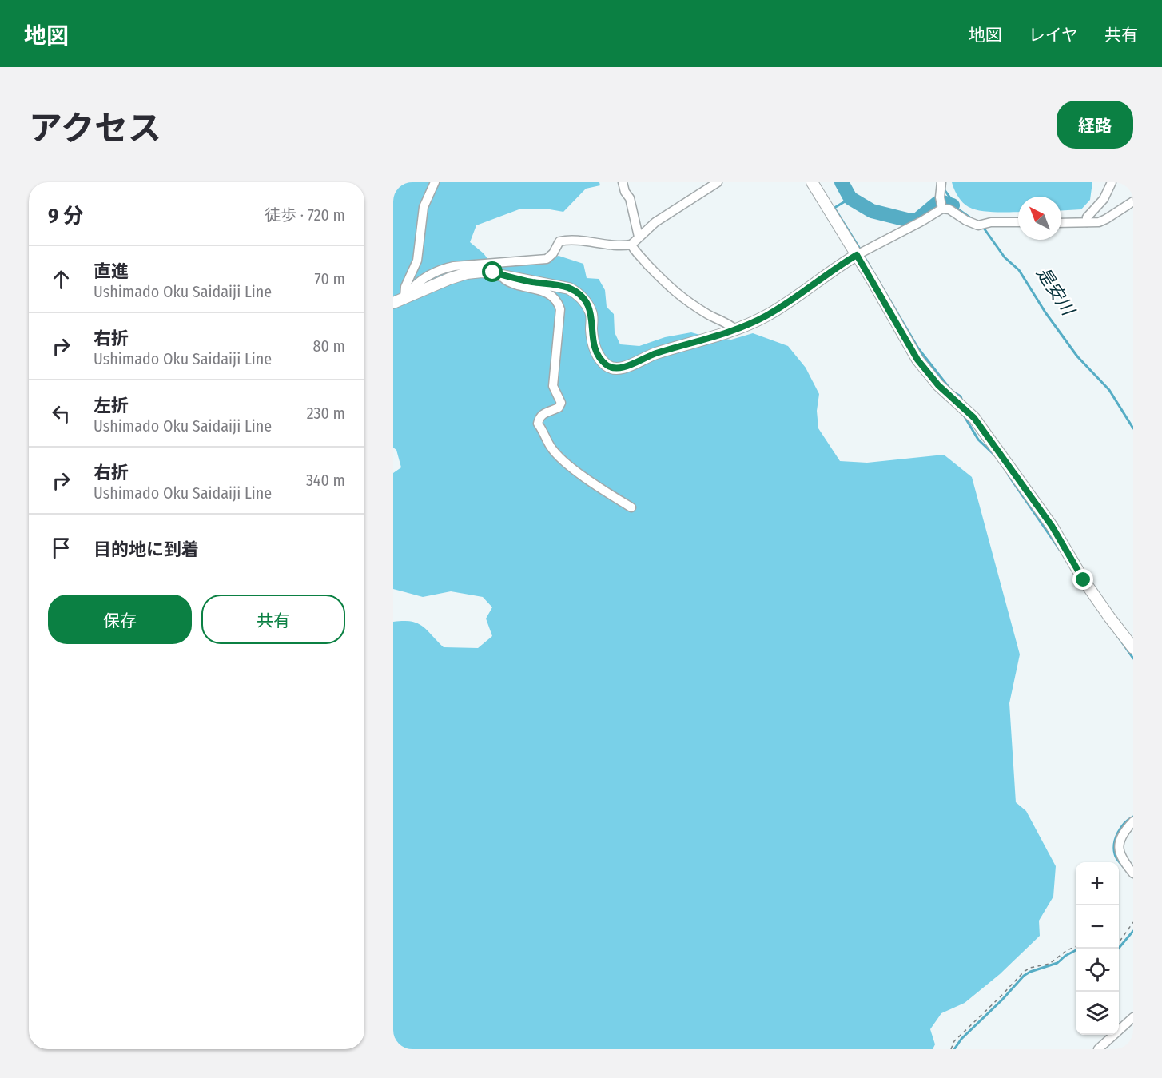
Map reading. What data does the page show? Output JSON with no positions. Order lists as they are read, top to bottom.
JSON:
{
  "water": ["是安川"],
  "north": "top left",
  "page": {
    "header": "地図",
    "nav": ["地図", "レイヤ", "共有"],
    "title": "アクセス",
    "buttons": [
      "経路",
      ["保存", "共有"]
    ],
    "heading": ["9 分", "徒歩 · 720 m"],
    "list": [
      ["直進", "Ushimado Oku Saidaiji Line", "70 m"],
      ["右折", "Ushimado Oku Saidaiji Line", "80 m"],
      ["左折", "Ushimado Oku Saidaiji Line", "230 m"],
      ["右折", "Ushimado Oku Saidaiji Line", "340 m"],
      "目的地に到着"
    ],
    "map_buttons": ["+", "−"]
  }
}
